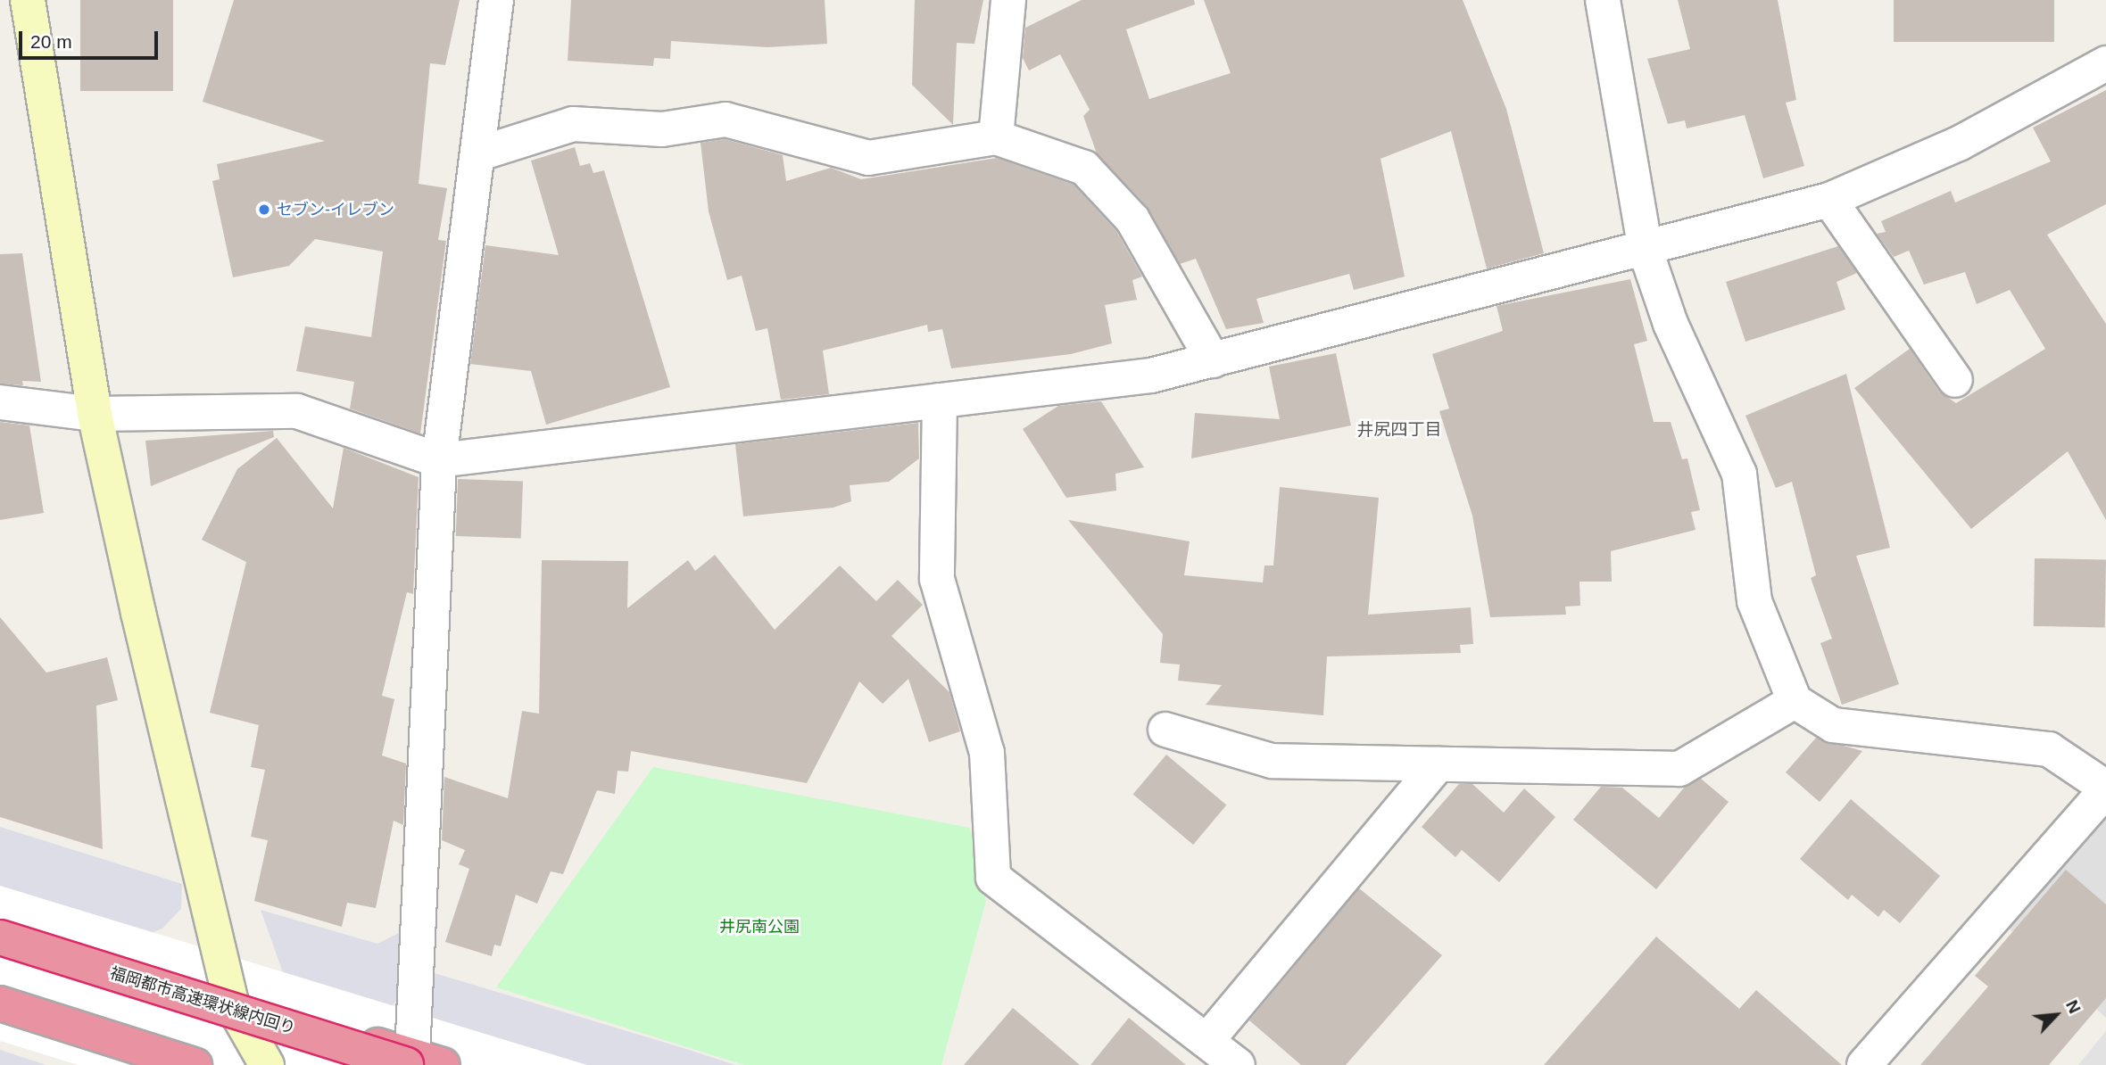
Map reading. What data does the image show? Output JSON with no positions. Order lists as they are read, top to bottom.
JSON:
{
  "streets": {
    "highway": ["福岡都市高速環状線内回り"]
  },
  "districts": ["井尻四丁目"],
  "parks": ["井尻南公園"],
  "places": ["セブン-イレブン"],
  "scale_bar": "20 m",
  "north": "top right"
}
